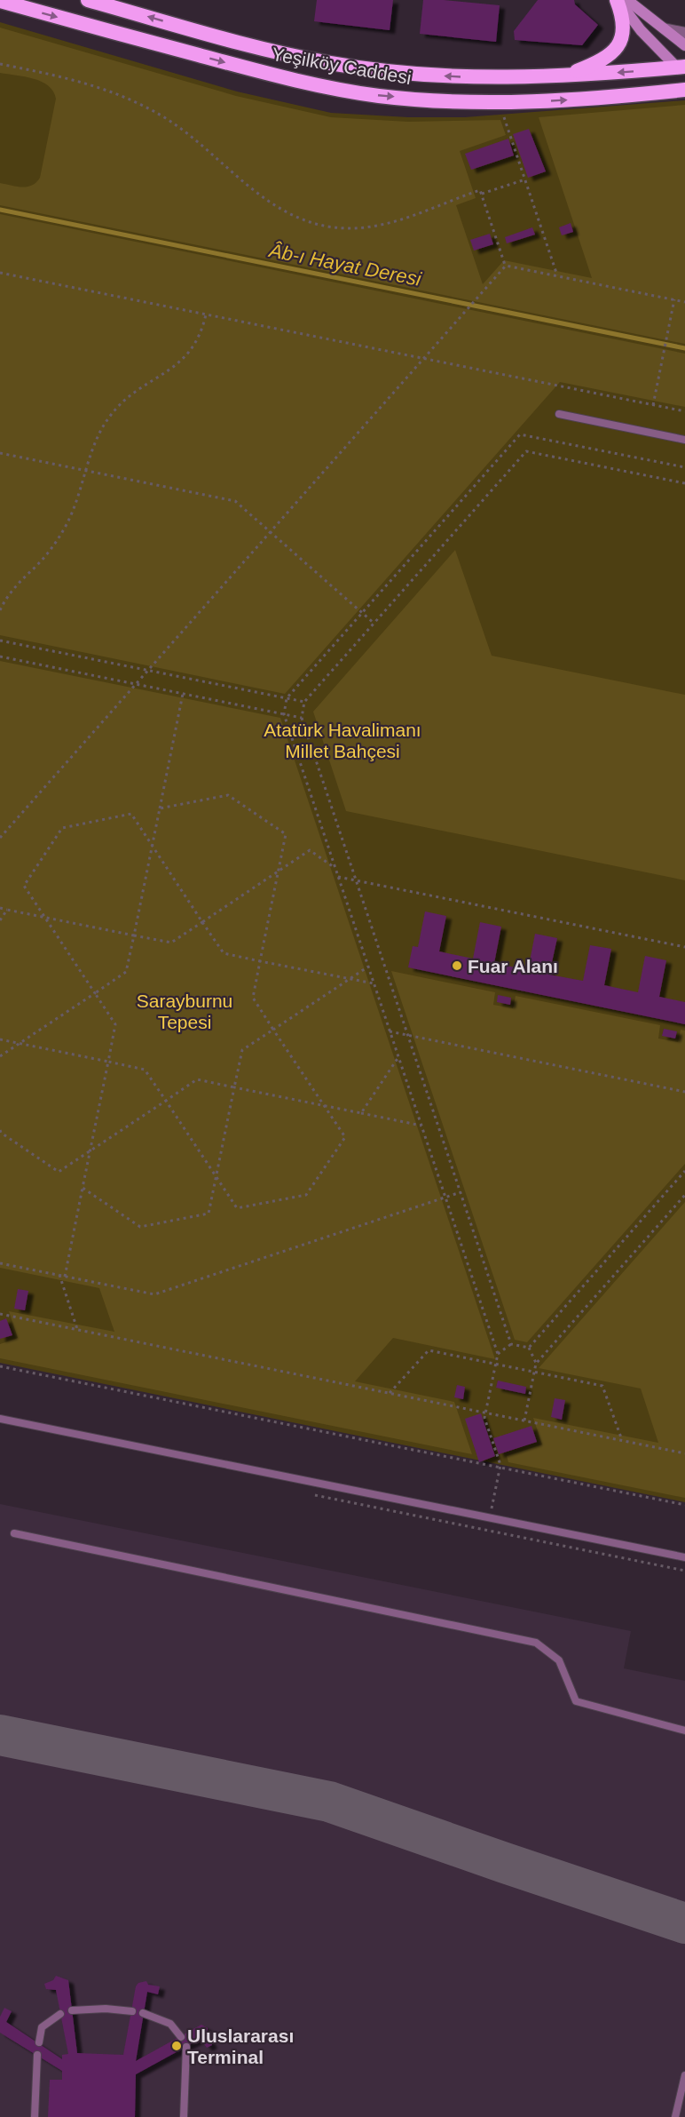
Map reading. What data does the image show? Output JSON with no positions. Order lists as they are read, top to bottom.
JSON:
{
  "streets": {
    "highway": ["Yeşilköy Caddesi"]
  },
  "water": ["Âb-ı Hayat Deresi"],
  "parks": ["Atatürk Havalimanı Millet Bahçesi", "Sarayburnu Tepesi"],
  "places": ["Fuar Alanı", "Uluslararası Terminal"]
}
